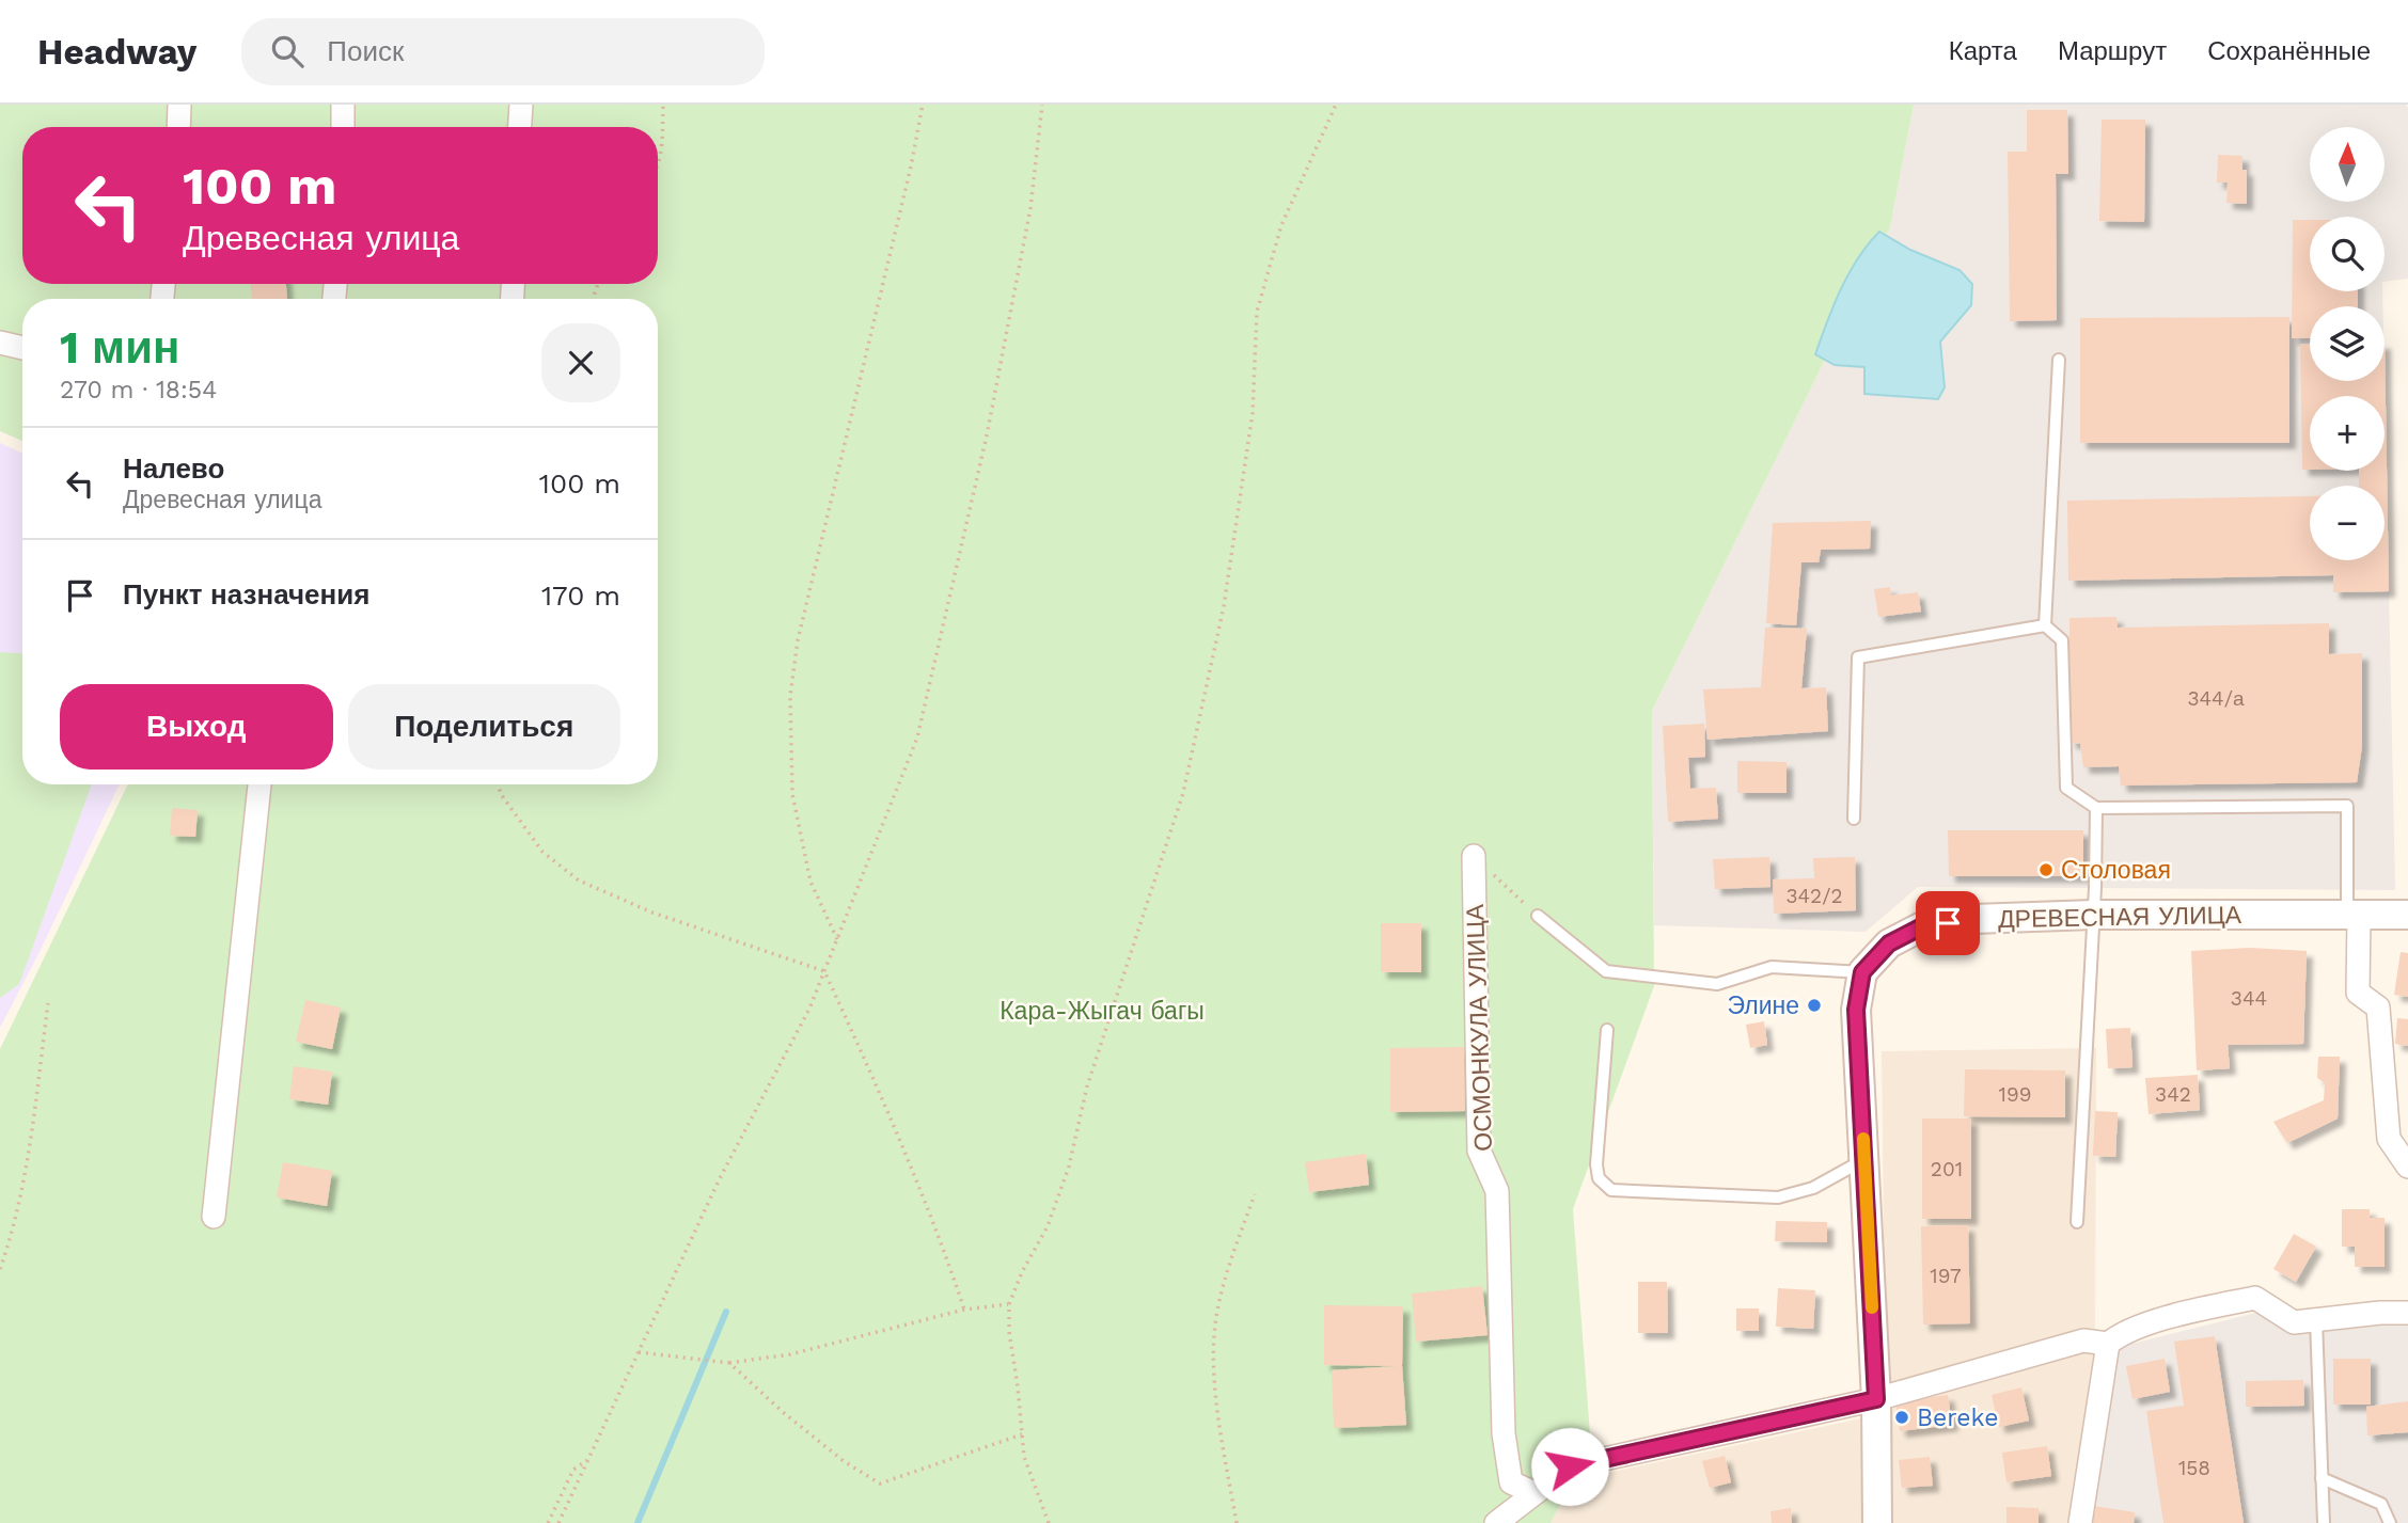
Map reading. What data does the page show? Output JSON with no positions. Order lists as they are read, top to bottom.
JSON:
{
  "streets": {
    "street": ["ДРЕВЕСНАЯ УЛИЦА", "ОСМОНКУЛА УЛИЦА"]
  },
  "parks": ["Кара-Жыгач багы"],
  "places": ["Столовая", "Элине", "Bereke"],
  "house_numbers": [
    "344/а",
    "342/2",
    "344",
    "199",
    "342",
    "201",
    "197",
    "158"
  ],
  "north": "top",
  "page": {
    "header": "Headway",
    "search": "Поиск",
    "nav": ["Карта", "Маршрут", "Сохранённые"],
    "map_buttons": ["+", "−"],
    "turn": ["100 m", "Древесная улица"],
    "heading": ["1 мин", "270 m · 18:54"],
    "list": [
      {
        "name": "Налево",
        "note": "Древесная улица",
        "value": "100 m"
      },
      {
        "name": "Пункт назначения",
        "value": "170 m"
      }
    ],
    "buttons": ["Выход", "Поделиться"]
  }
}
